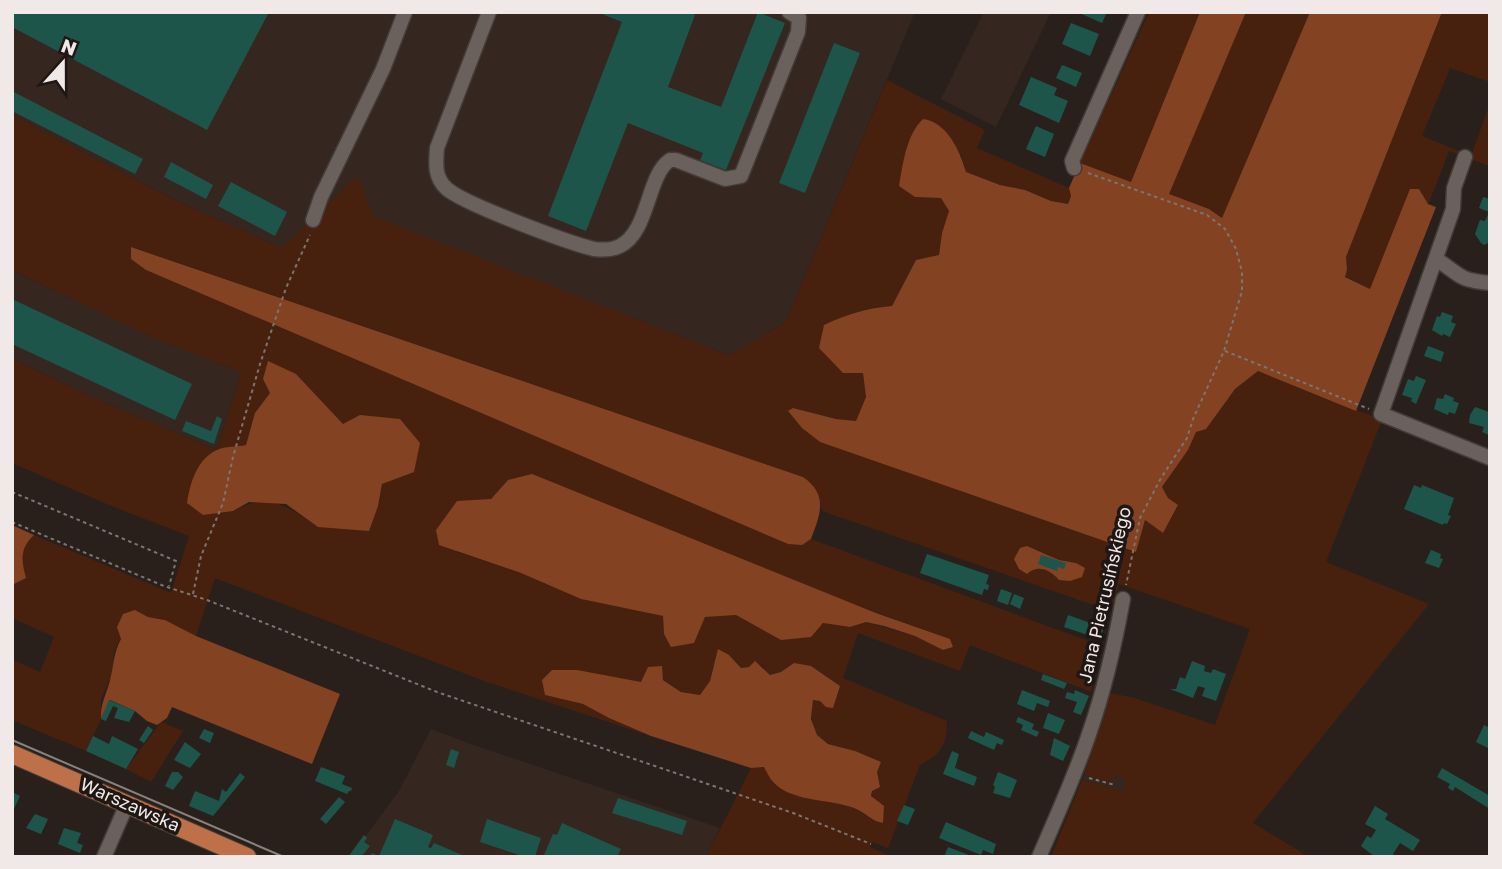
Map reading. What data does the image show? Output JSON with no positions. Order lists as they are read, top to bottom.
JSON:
{
  "streets": {
    "main road": ["Warszawska"],
    "street": ["Jana Pietrusińskiego"]
  },
  "north": "top"
}
